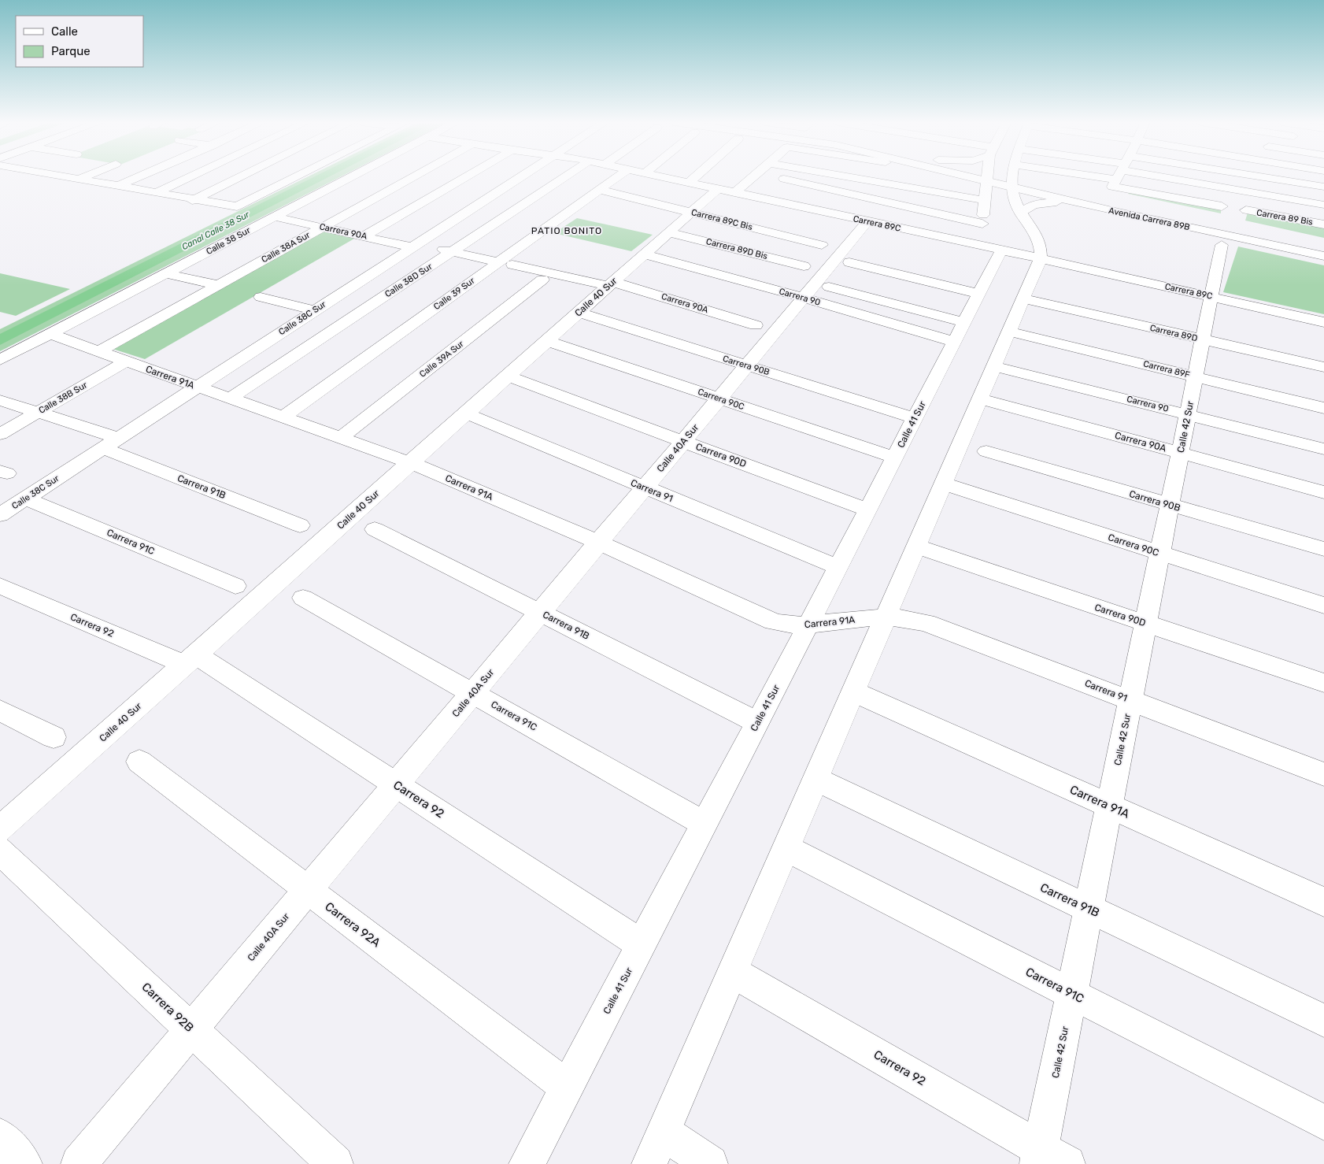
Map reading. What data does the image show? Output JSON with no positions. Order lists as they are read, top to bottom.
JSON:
{
  "streets": {
    "street": [
      "Carrera 89 Bis",
      "Avenida Carrera 89B",
      "Carrera 89C Bis",
      "Carrera 89C",
      "Carrera 90A",
      "Calle 38 Sur",
      "Calle 38A Sur",
      "Carrera 89D Bis",
      "Calle 38D Sur",
      "Calle 39 Sur",
      "Calle 40 Sur",
      "Carrera 90",
      "Calle 38C Sur",
      "Carrera 89D",
      "Calle 39A Sur",
      "Carrera 90B",
      "Carrera 89F",
      "Carrera 91A",
      "Calle 38B Sur",
      "Carrera 90C",
      "Calle 41 Sur",
      "Calle 42 Sur",
      "Calle 40A Sur",
      "Carrera 90D",
      "Carrera 91B",
      "Carrera 91",
      "Carrera 91C",
      "Carrera 92",
      "Carrera 92A",
      "Carrera 92B"
    ]
  },
  "crossings": [
    ["Carrera 89C Bis", "Calle 39 Sur"],
    ["Carrera 89C Bis", "Calle 40 Sur"],
    ["Carrera 89C", "Calle 40 Sur"],
    ["Carrera 89C", "Calle 41 Sur"],
    ["Carrera 89C", "Calle 42 Sur"],
    ["Carrera 89C", "Calle 40A Sur"],
    ["Carrera 90A", "Calle 38 Sur"],
    ["Carrera 90A", "Calle 38A Sur"],
    ["Carrera 90A", "Calle 38D Sur"],
    ["Carrera 90A", "Calle 39 Sur"],
    ["Carrera 90A", "Calle 40 Sur"],
    ["Carrera 90A", "Calle 38C Sur"],
    ["Carrera 90A", "Calle 42 Sur"],
    ["Calle 38 Sur", "Carrera 91A"],
    ["Calle 38A Sur", "Carrera 91A"],
    ["Carrera 89D Bis", "Calle 40 Sur"],
    ["Calle 38D Sur", "Carrera 91A"],
    ["Calle 39 Sur", "Carrera 91A"],
    ["Calle 40 Sur", "Carrera 90"],
    ["Calle 40 Sur", "Carrera 90B"],
    ["Calle 40 Sur", "Carrera 91A"],
    ["Calle 40 Sur", "Carrera 90C"],
    ["Calle 40 Sur", "Carrera 90D"],
    ["Calle 40 Sur", "Carrera 91"],
    ["Calle 40 Sur", "Carrera 92"],
    ["Carrera 90", "Calle 41 Sur"],
    ["Carrera 90", "Calle 42 Sur"],
    ["Carrera 90", "Calle 40A Sur"],
    ["Calle 38C Sur", "Carrera 91A"],
    ["Calle 38C Sur", "Carrera 91B"],
    ["Calle 38C Sur", "Carrera 91C"],
    ["Carrera 89D", "Calle 42 Sur"],
    ["Calle 39A Sur", "Carrera 91A"],
    ["Carrera 90B", "Calle 41 Sur"],
    ["Carrera 90B", "Calle 42 Sur"],
    ["Carrera 90B", "Calle 40A Sur"],
    ["Carrera 89F", "Calle 42 Sur"],
    ["Carrera 91A", "Calle 38B Sur"],
    ["Carrera 91A", "Calle 41 Sur"],
    ["Carrera 91A", "Calle 42 Sur"],
    ["Carrera 91A", "Calle 40A Sur"],
    ["Carrera 91A", "Carrera 91"],
    ["Carrera 90C", "Calle 41 Sur"],
    ["Carrera 90C", "Calle 42 Sur"],
    ["Carrera 90C", "Calle 40A Sur"],
    ["Calle 41 Sur", "Carrera 90D"],
    ["Calle 41 Sur", "Carrera 91B"],
    ["Calle 41 Sur", "Carrera 91"],
    ["Calle 41 Sur", "Carrera 91C"],
    ["Calle 41 Sur", "Carrera 92"],
    ["Calle 41 Sur", "Carrera 92A"],
    ["Calle 42 Sur", "Carrera 90D"],
    ["Calle 42 Sur", "Carrera 91B"],
    ["Calle 42 Sur", "Carrera 91"],
    ["Calle 42 Sur", "Carrera 91C"],
    ["Calle 42 Sur", "Carrera 92"],
    ["Calle 40A Sur", "Carrera 90D"],
    ["Calle 40A Sur", "Carrera 91B"],
    ["Calle 40A Sur", "Carrera 91"],
    ["Calle 40A Sur", "Carrera 91C"],
    ["Calle 40A Sur", "Carrera 92"],
    ["Calle 40A Sur", "Carrera 92A"],
    ["Calle 40A Sur", "Carrera 92B"]
  ],
  "districts": ["PATIO BONITO"],
  "water": ["Canal Calle 38 Sur"],
  "legend": ["Calle", "Parque"]
}
